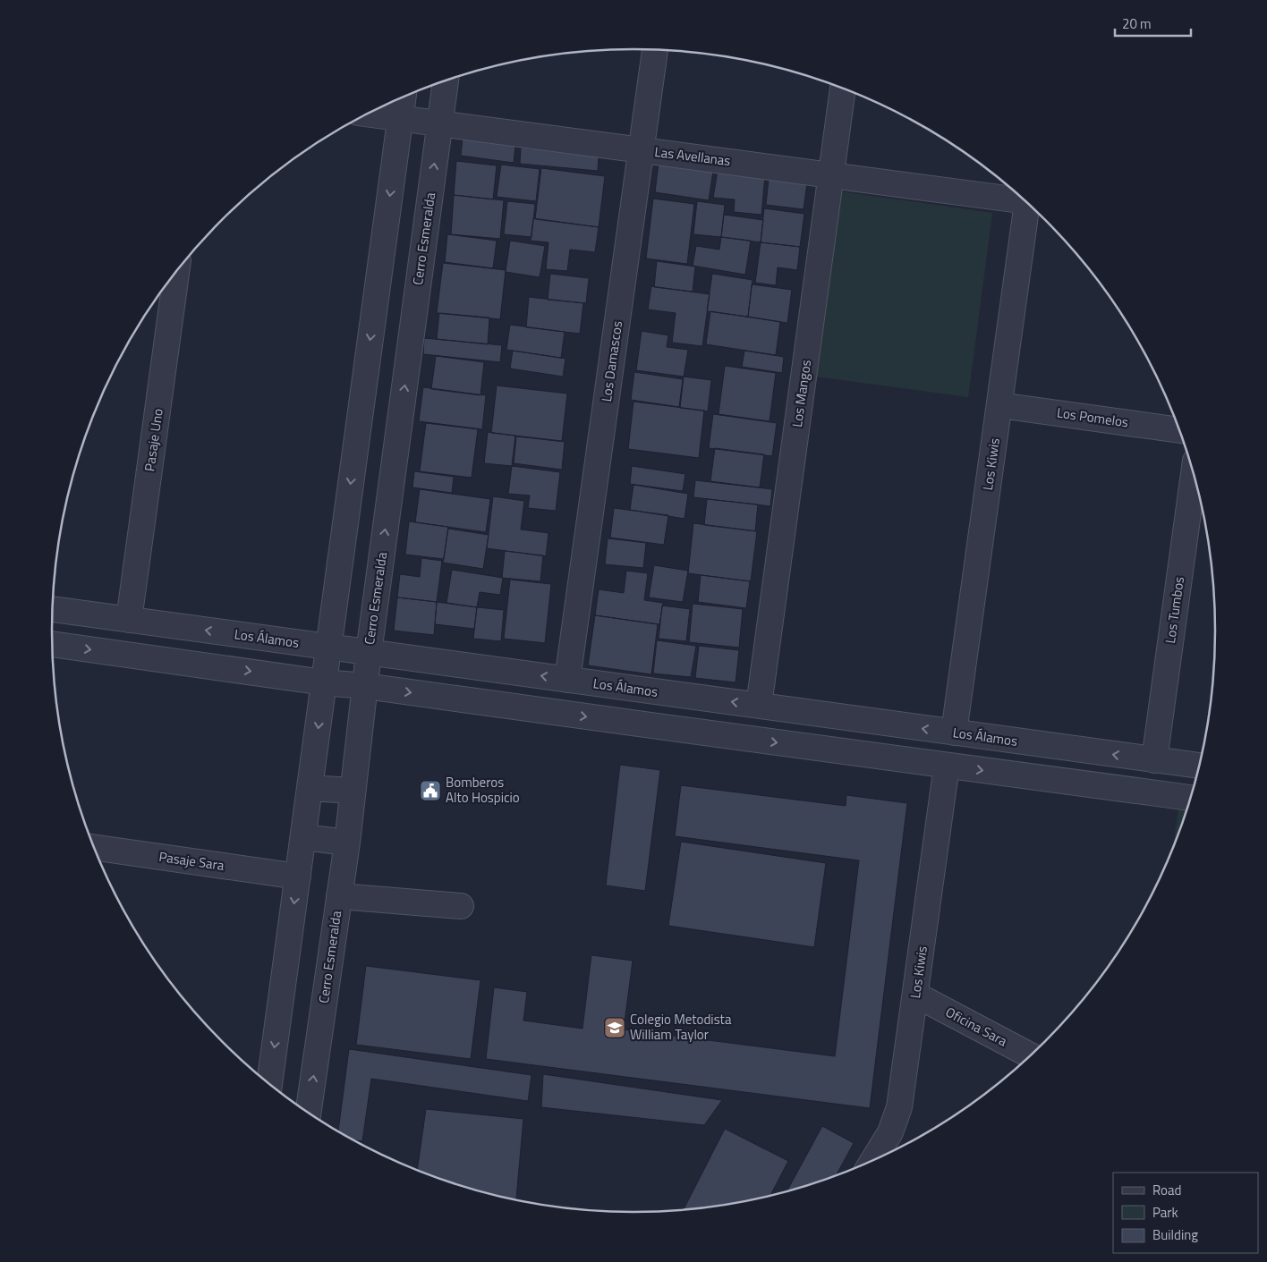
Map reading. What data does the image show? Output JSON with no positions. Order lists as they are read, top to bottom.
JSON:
{
  "streets": {
    "street": [
      "Las Avellanas",
      "Cerro Esmeralda",
      "Los Damascos",
      "Los Mangos",
      "Los Pomelos",
      "Pasaje Uno",
      "Los Kiwis",
      "Los Tumbos",
      "Los Álamos",
      "Pasaje Sara",
      "Oficina Sara"
    ]
  },
  "crossings": [
    ["Las Avellanas", "Cerro Esmeralda"],
    ["Las Avellanas", "Los Damascos"],
    ["Las Avellanas", "Los Mangos"],
    ["Cerro Esmeralda", "Los Álamos"],
    ["Los Damascos", "Los Álamos"],
    ["Los Mangos", "Los Álamos"],
    ["Los Pomelos", "Los Kiwis"],
    ["Pasaje Uno", "Los Álamos"],
    ["Los Kiwis", "Los Álamos"],
    ["Los Kiwis", "Oficina Sara"],
    ["Los Tumbos", "Los Álamos"]
  ],
  "places": {
    "public building": ["Bomberos Alto Hospicio"],
    "school or university": ["Colegio Metodista William Taylor"]
  },
  "legend": ["Road", "Park", "Building"],
  "scale_bar": "20 m"
}
